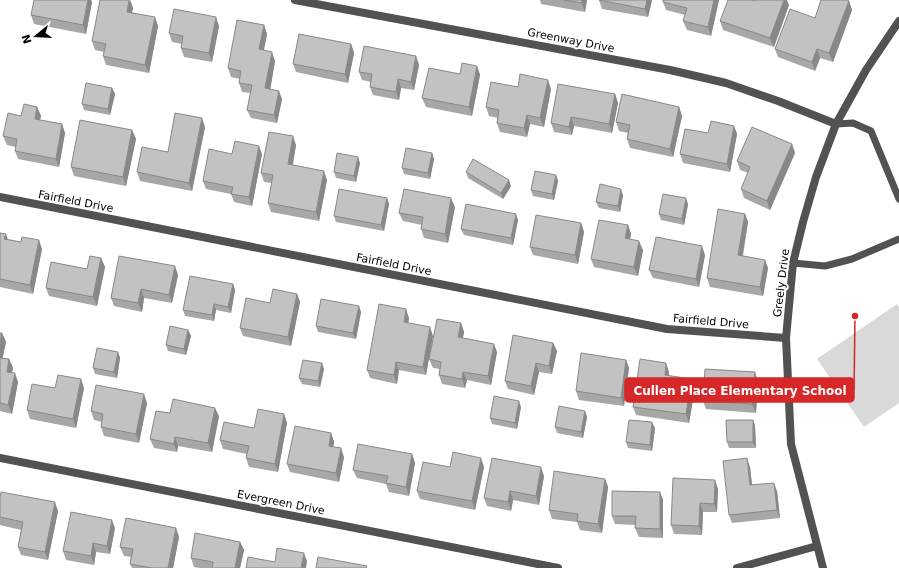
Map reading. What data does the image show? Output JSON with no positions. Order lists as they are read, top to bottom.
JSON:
{
  "streets": {
    "street": [
      "Greenway Drive",
      "Fairfield Drive",
      "Greely Drive",
      "Evergreen Drive"
    ]
  },
  "crossings": [
    ["Greenway Drive", "Greely Drive"],
    ["Fairfield Drive", "Greely Drive"]
  ],
  "places": ["Cullen Place Elementary School"],
  "north": "left"
}
